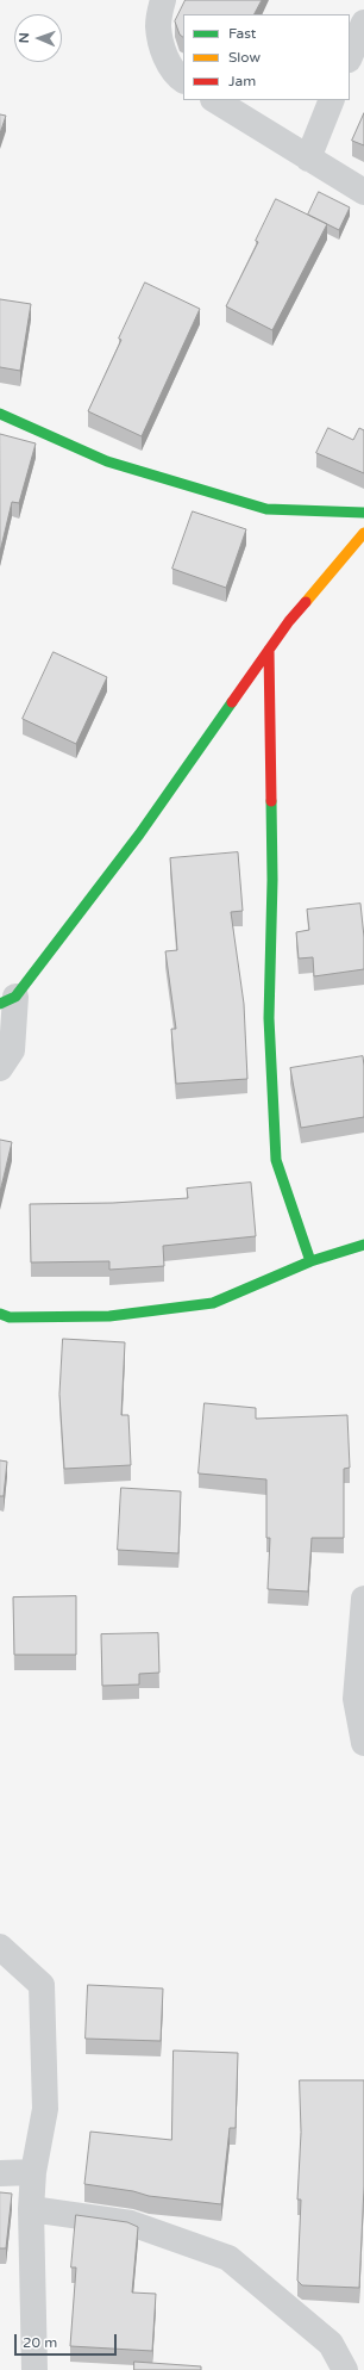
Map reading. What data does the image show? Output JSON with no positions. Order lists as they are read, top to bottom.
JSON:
{
  "legend": ["Fast", "Slow", "Jam"],
  "scale_bar": "20 m",
  "north": "left"
}
